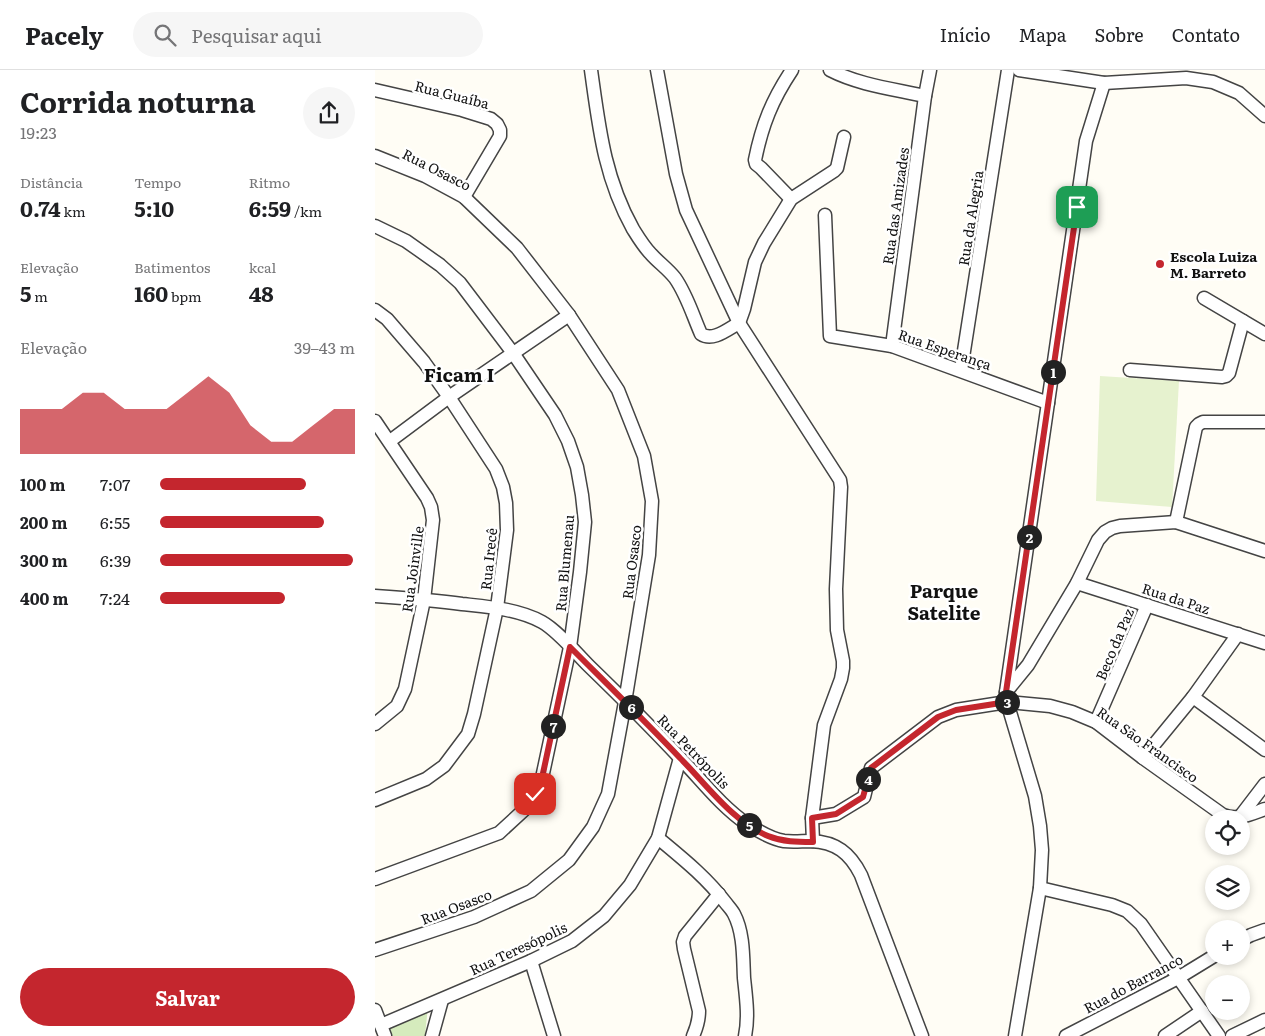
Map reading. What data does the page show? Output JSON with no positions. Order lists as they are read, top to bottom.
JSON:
{
  "streets": {
    "street": [
      "Rua Guaíba",
      "Rua Osasco",
      "Rua das Amizades",
      "Rua da Alegria",
      "Rua Esperança",
      "Rua Irecê",
      "Rua Blumenau",
      "Rua Joinville",
      "Rua da Paz",
      "Beco da Paz",
      "Rua São Francisco",
      "Rua Petrópolis",
      "Rua Teresópolis",
      "Rua do Barranco"
    ]
  },
  "crossings": [
    ["Rua Guaíba", "Rua Osasco"],
    ["Rua Osasco", "Rua Petrópolis"],
    ["Rua das Amizades", "Rua Esperança"],
    ["Rua da Alegria", "Rua Esperança"],
    ["Rua Irecê", "Rua Petrópolis"],
    ["Rua Blumenau", "Rua Petrópolis"],
    ["Rua Joinville", "Rua Petrópolis"],
    ["Rua da Paz", "Beco da Paz"],
    ["Beco da Paz", "Rua São Francisco"],
    ["Rua Petrópolis", "Rua Teresópolis"]
  ],
  "districts": ["Ficam I", "Parque Satelite"],
  "places": ["Escola Luiza M. Barreto"],
  "page": {
    "header": "Pacely",
    "search": "Pesquisar aqui",
    "nav": [
      "Início",
      "Mapa",
      "Sobre",
      "Contato"
    ],
    "heading": ["Corrida noturna", "19:23"],
    "stats": [
      ["Distância", "0.74 km"],
      ["Tempo", "5:10"],
      ["Ritmo", "6:59 /km"],
      ["Elevação", "5 m"],
      ["Batimentos", "160 bpm"],
      ["kcal", "48"]
    ],
    "chart": ["Elevação", "39–43 m"],
    "pins": [
      "1",
      "2",
      "3",
      "6",
      "7",
      "4",
      "5"
    ],
    "list": [
      {
        "name": "100 m",
        "note": "7:07"
      },
      {
        "name": "200 m",
        "note": "6:55"
      },
      {
        "name": "300 m",
        "note": "6:39"
      },
      {
        "name": "400 m",
        "note": "7:24"
      }
    ],
    "map_buttons": ["+", "−"],
    "buttons": "Salvar"
  }
}
